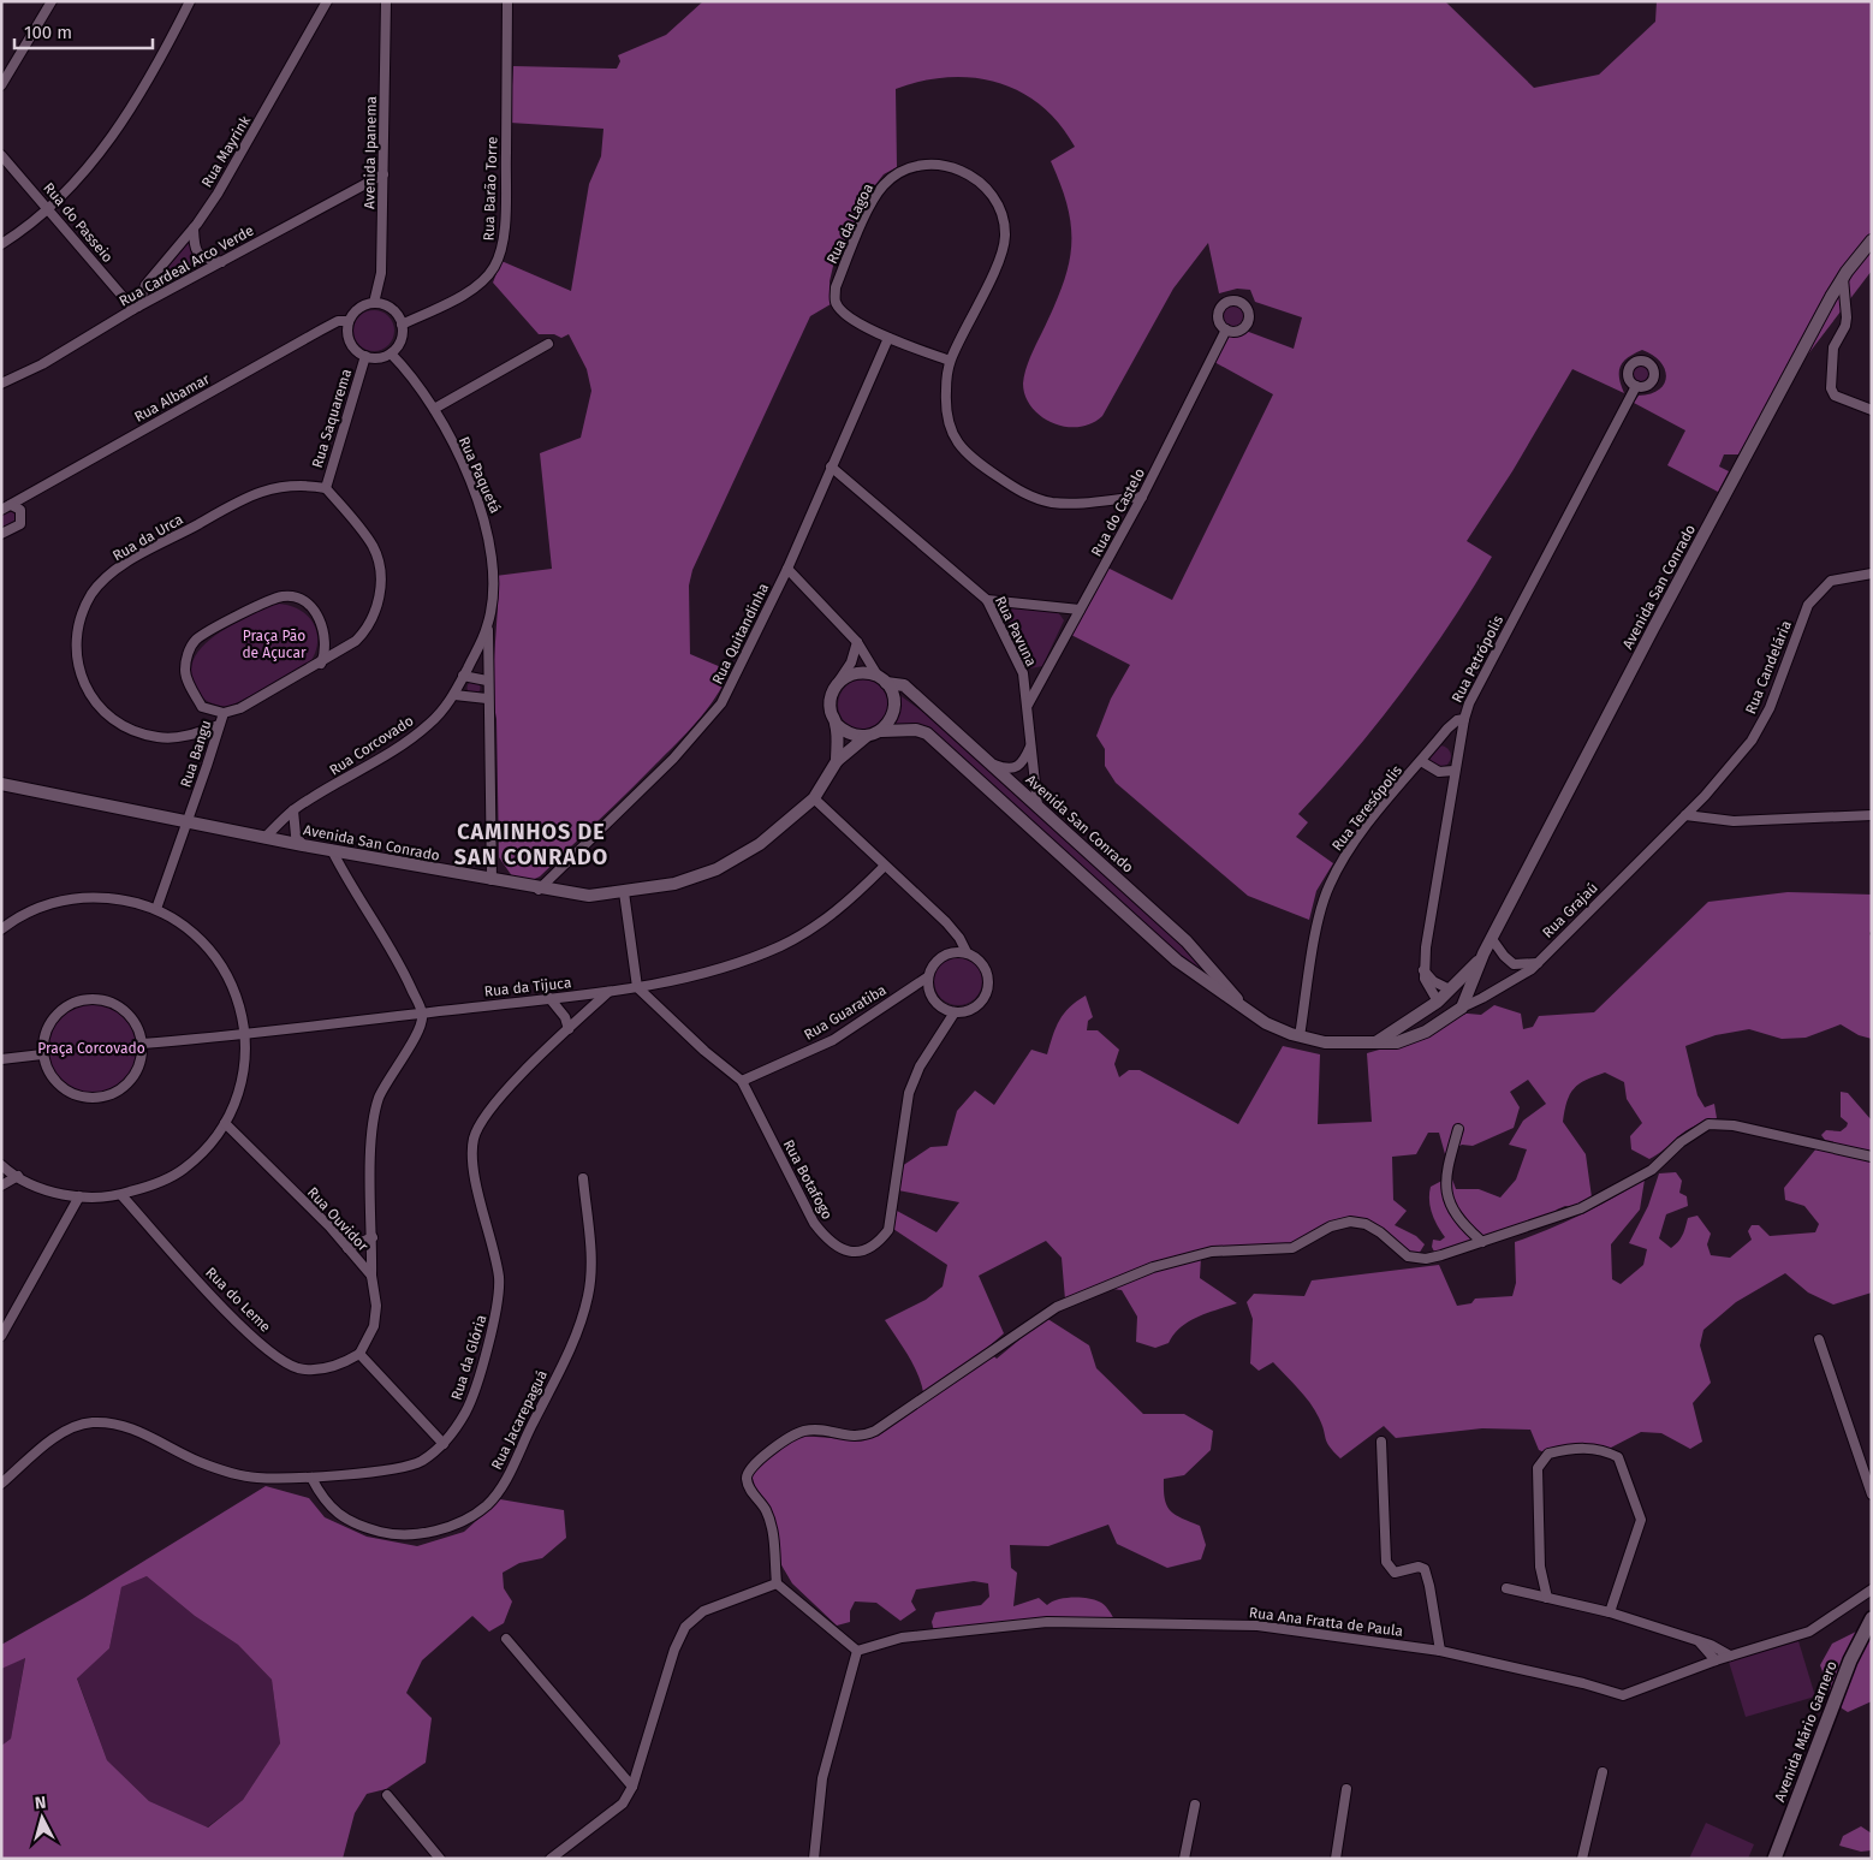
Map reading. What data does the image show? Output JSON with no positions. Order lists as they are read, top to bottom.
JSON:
{
  "streets": {
    "main road": ["Avenida Mário Garnero"],
    "street": [
      "Rua Mayrink",
      "Avenida Ipanema",
      "Rua Barão Torre",
      "Rua do Passeio",
      "Rua da Lagoa",
      "Rua Cardeal Arco Verde",
      "Rua Albamar",
      "Rua Saquarema",
      "Rua Paquetá",
      "Rua do Castelo",
      "Rua da Urca",
      "Avenida San Conrado",
      "Rua Pavuna",
      "Rua Quitandinha",
      "Rua Petrópolis",
      "Rua Candelária",
      "Rua Corcovado",
      "Rua Bangu",
      "Rua Teresópolis",
      "Rua Grajaú",
      "Rua da Tijuca",
      "Rua Guaratiba",
      "Rua Botafogo",
      "Rua Ouvidor",
      "Rua do Leme",
      "Rua da Glória",
      "Rua Jacarepaguá",
      "Rua Ana Fratta de Paula"
    ]
  },
  "crossings": [
    ["Rua Mayrink", "Rua do Passeio"],
    ["Rua Mayrink", "Rua Cardeal Arco Verde"],
    ["Avenida Ipanema", "Rua Barão Torre"],
    ["Avenida Ipanema", "Rua Cardeal Arco Verde"],
    ["Avenida Ipanema", "Rua Albamar"],
    ["Avenida Ipanema", "Rua Saquarema"],
    ["Avenida Ipanema", "Rua Paquetá"],
    ["Rua Barão Torre", "Rua Albamar"],
    ["Rua Barão Torre", "Rua Saquarema"],
    ["Rua Barão Torre", "Rua Paquetá"],
    ["Rua do Passeio", "Rua Cardeal Arco Verde"],
    ["Rua da Lagoa", "Rua do Castelo"],
    ["Rua da Lagoa", "Rua Quitandinha"],
    ["Rua Albamar", "Rua Saquarema"],
    ["Rua Albamar", "Rua Paquetá"],
    ["Rua Saquarema", "Rua Paquetá"],
    ["Rua Saquarema", "Rua da Urca"],
    ["Rua Saquarema", "Rua Bangu"],
    ["Rua Paquetá", "Avenida San Conrado"],
    ["Rua Paquetá", "Rua Corcovado"],
    ["Rua do Castelo", "Rua Pavuna"],
    ["Rua da Urca", "Rua Bangu"],
    ["Avenida San Conrado", "Rua Pavuna"],
    ["Avenida San Conrado", "Rua Quitandinha"],
    ["Avenida San Conrado", "Rua Corcovado"],
    ["Avenida San Conrado", "Rua Bangu"],
    ["Avenida San Conrado", "Rua Teresópolis"],
    ["Avenida San Conrado", "Rua Grajaú"],
    ["Rua Pavuna", "Rua Quitandinha"],
    ["Rua Petrópolis", "Rua Teresópolis"],
    ["Rua Candelária", "Rua Grajaú"],
    ["Rua da Tijuca", "Rua Botafogo"],
    ["Rua da Tijuca", "Rua da Glória"],
    ["Rua Guaratiba", "Rua Botafogo"],
    ["Rua da Glória", "Rua Jacarepaguá"]
  ],
  "districts": ["CAMINHOS DE SAN CONRADO"],
  "parks": ["Praça Pão de Açucar", "Praça Corcovado"],
  "scale_bar": "100 m",
  "north": "top"
}
